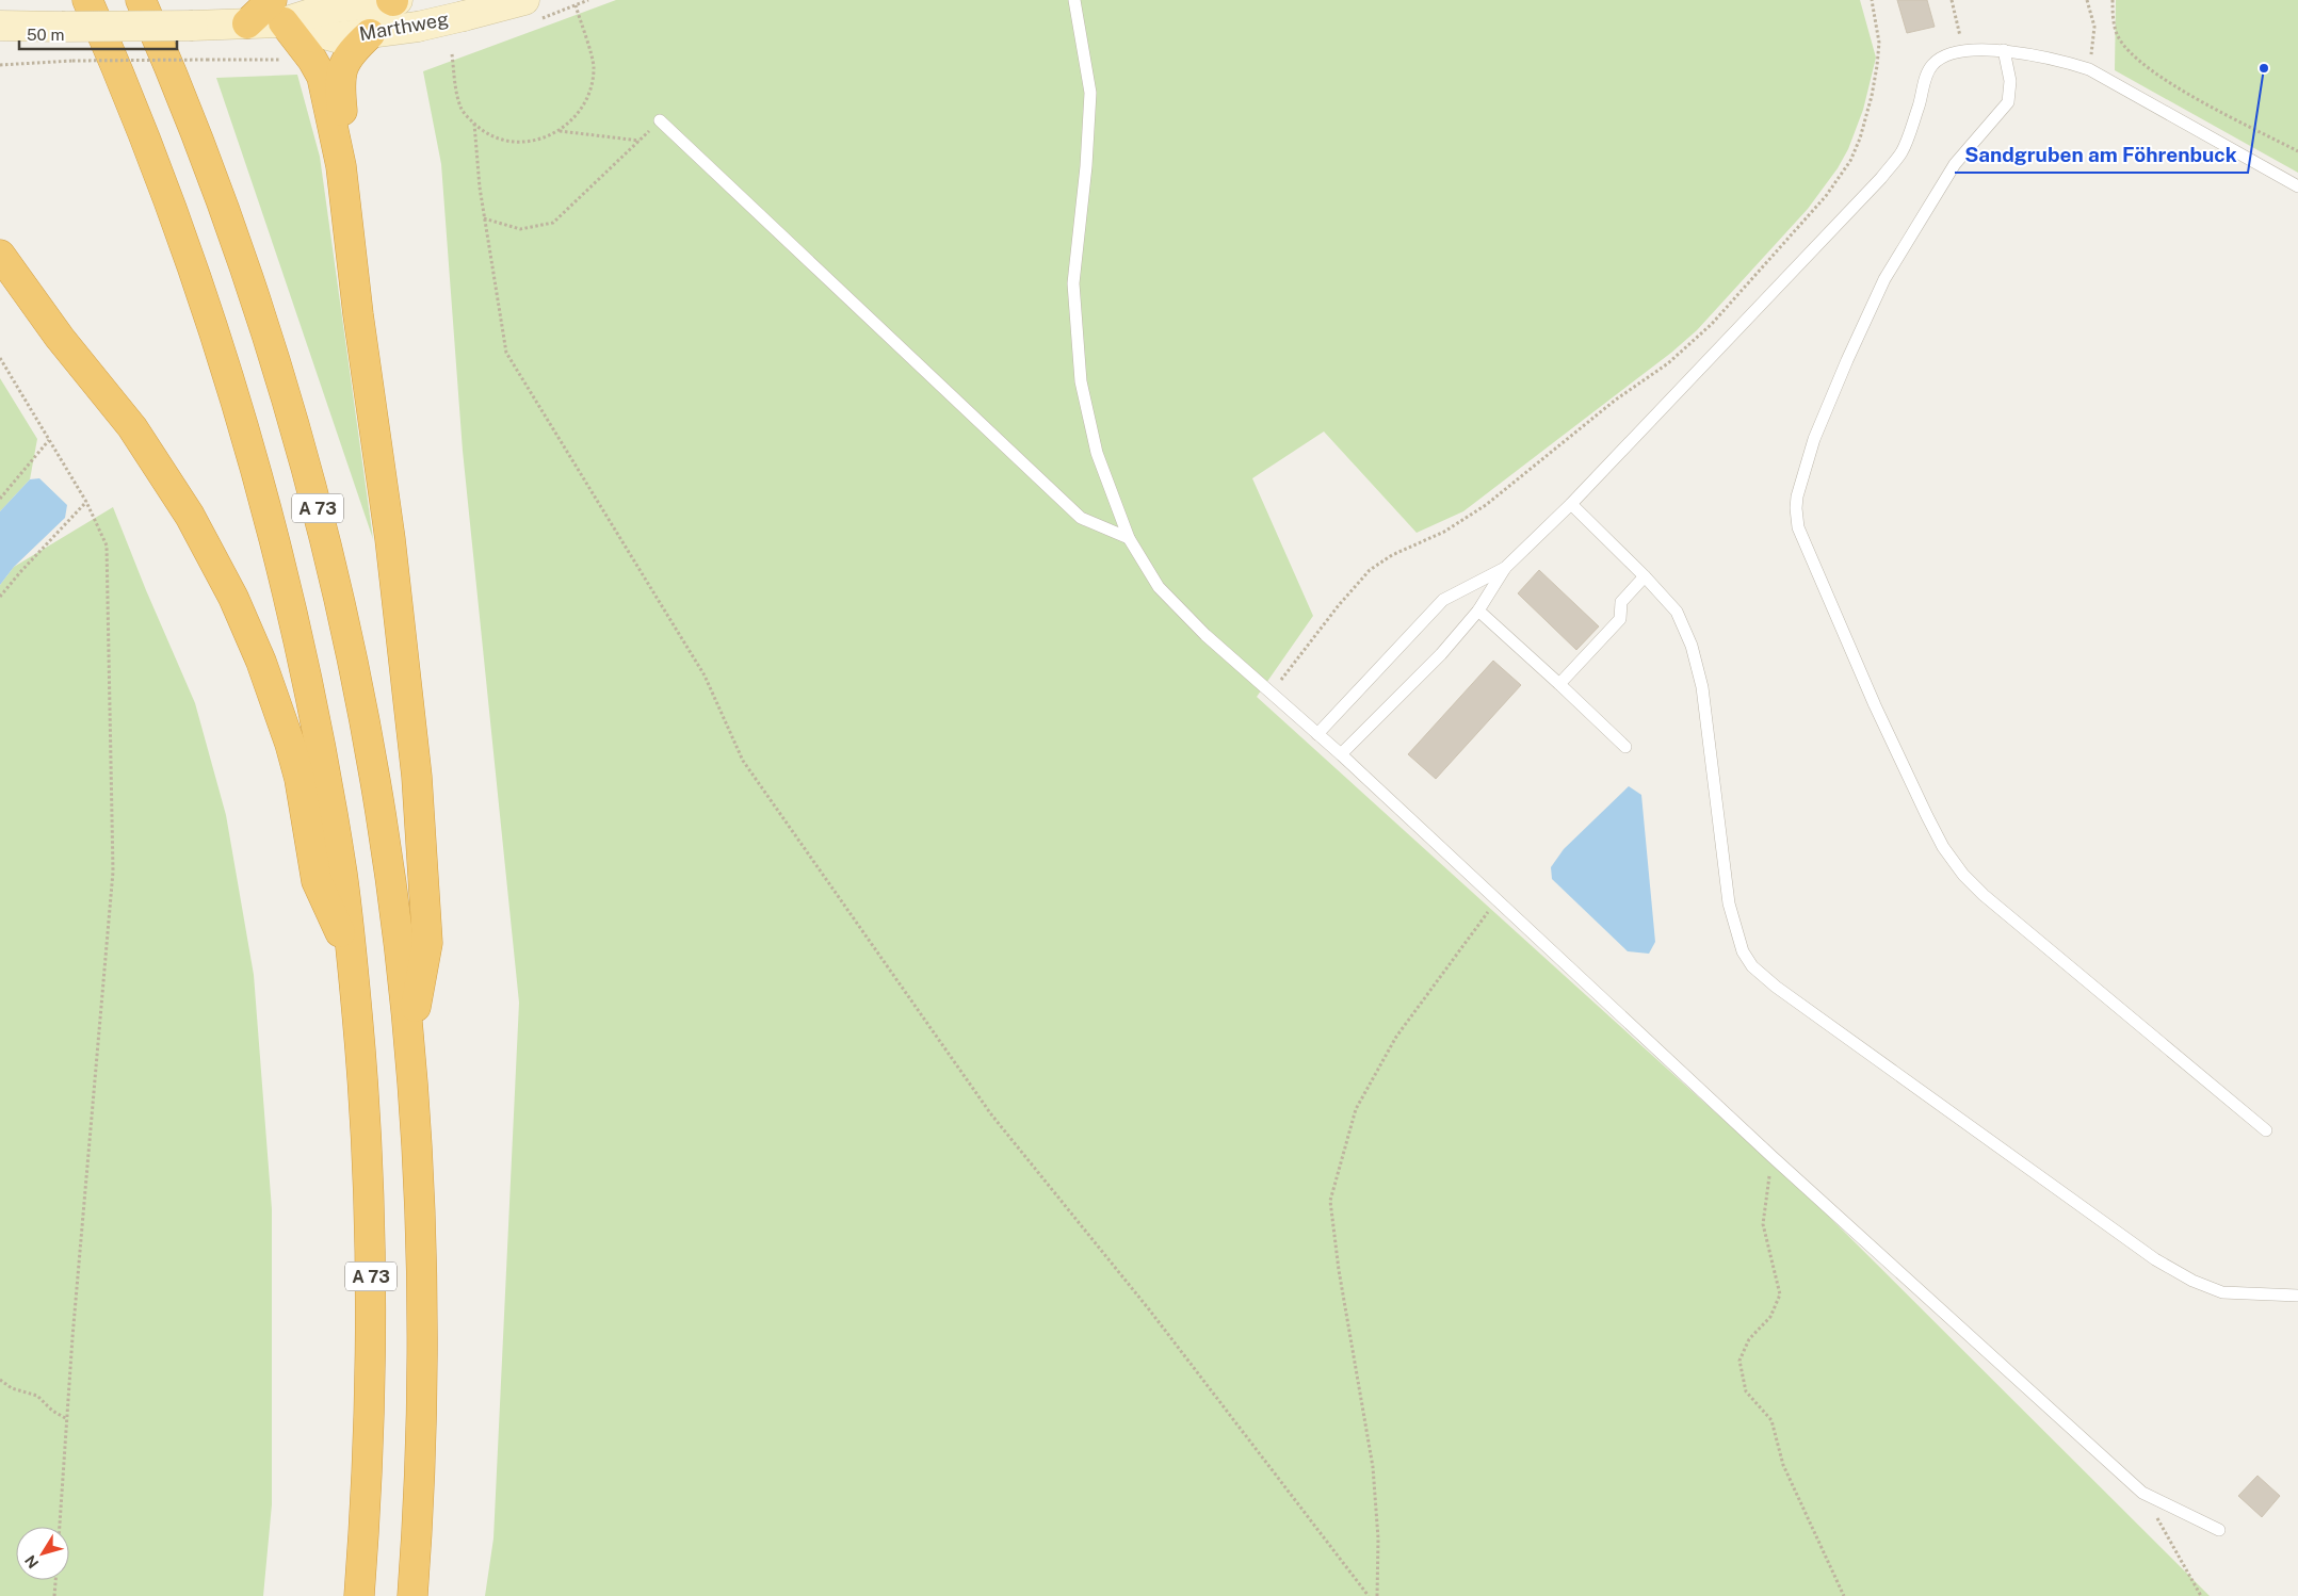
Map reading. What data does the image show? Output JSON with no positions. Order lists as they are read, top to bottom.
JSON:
{
  "streets": {
    "highway": ["A 73"],
    "main road": ["Marthweg"]
  },
  "places": ["Sandgruben am Föhrenbuck"],
  "scale_bar": "50 m",
  "north": "bottom left"
}
